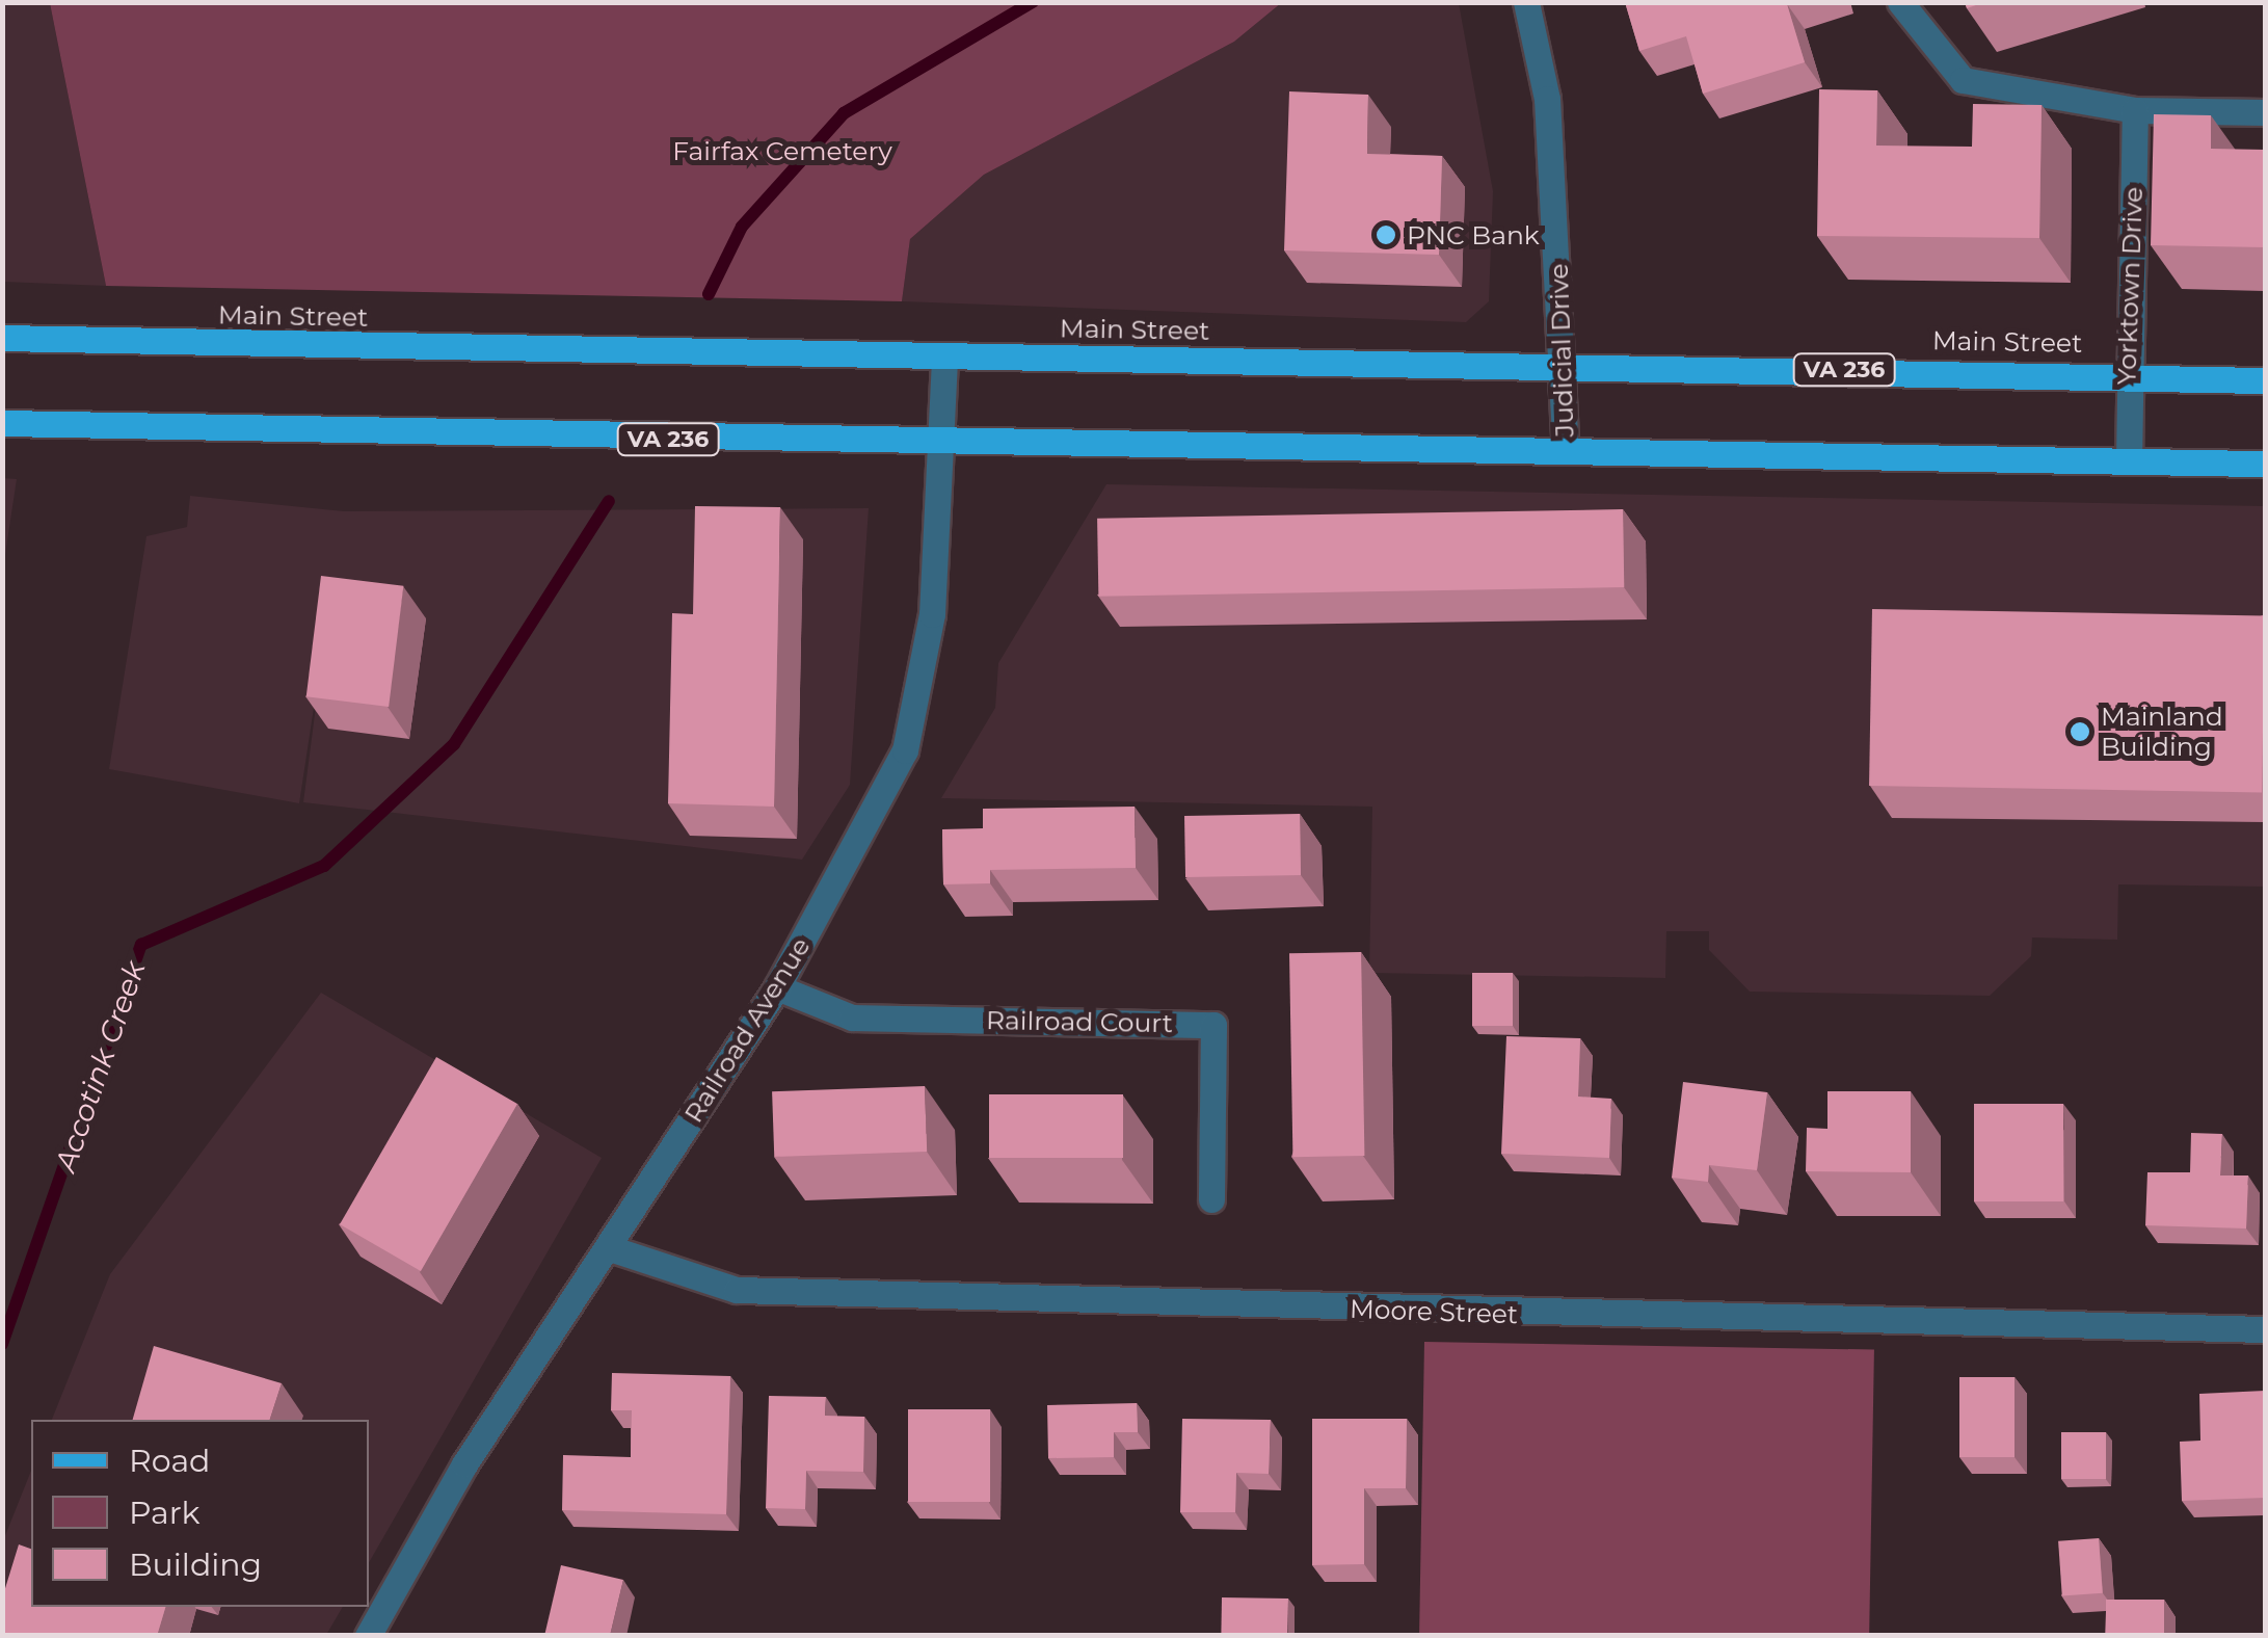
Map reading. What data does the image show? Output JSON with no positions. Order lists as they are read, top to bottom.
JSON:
{
  "streets": {
    "main road": ["Main Street", "VA 236"],
    "street": [
      "Yorktown Drive",
      "Judicial Drive",
      "Railroad Court",
      "Railroad Avenue",
      "Moore Street"
    ]
  },
  "crossings": [
    ["Yorktown Drive", "Main Street"],
    ["Yorktown Drive", "VA 236"],
    ["Main Street", "Judicial Drive"],
    ["Main Street", "Railroad Avenue"],
    ["Judicial Drive", "VA 236"],
    ["VA 236", "Railroad Avenue"],
    ["Railroad Court", "Railroad Avenue"],
    ["Railroad Avenue", "Moore Street"]
  ],
  "water": ["Accotink Creek"],
  "parks": ["Fairfax Cemetery"],
  "places": ["PNC Bank", "Mainland Building"],
  "legend": ["Road", "Park", "Building"]
}
